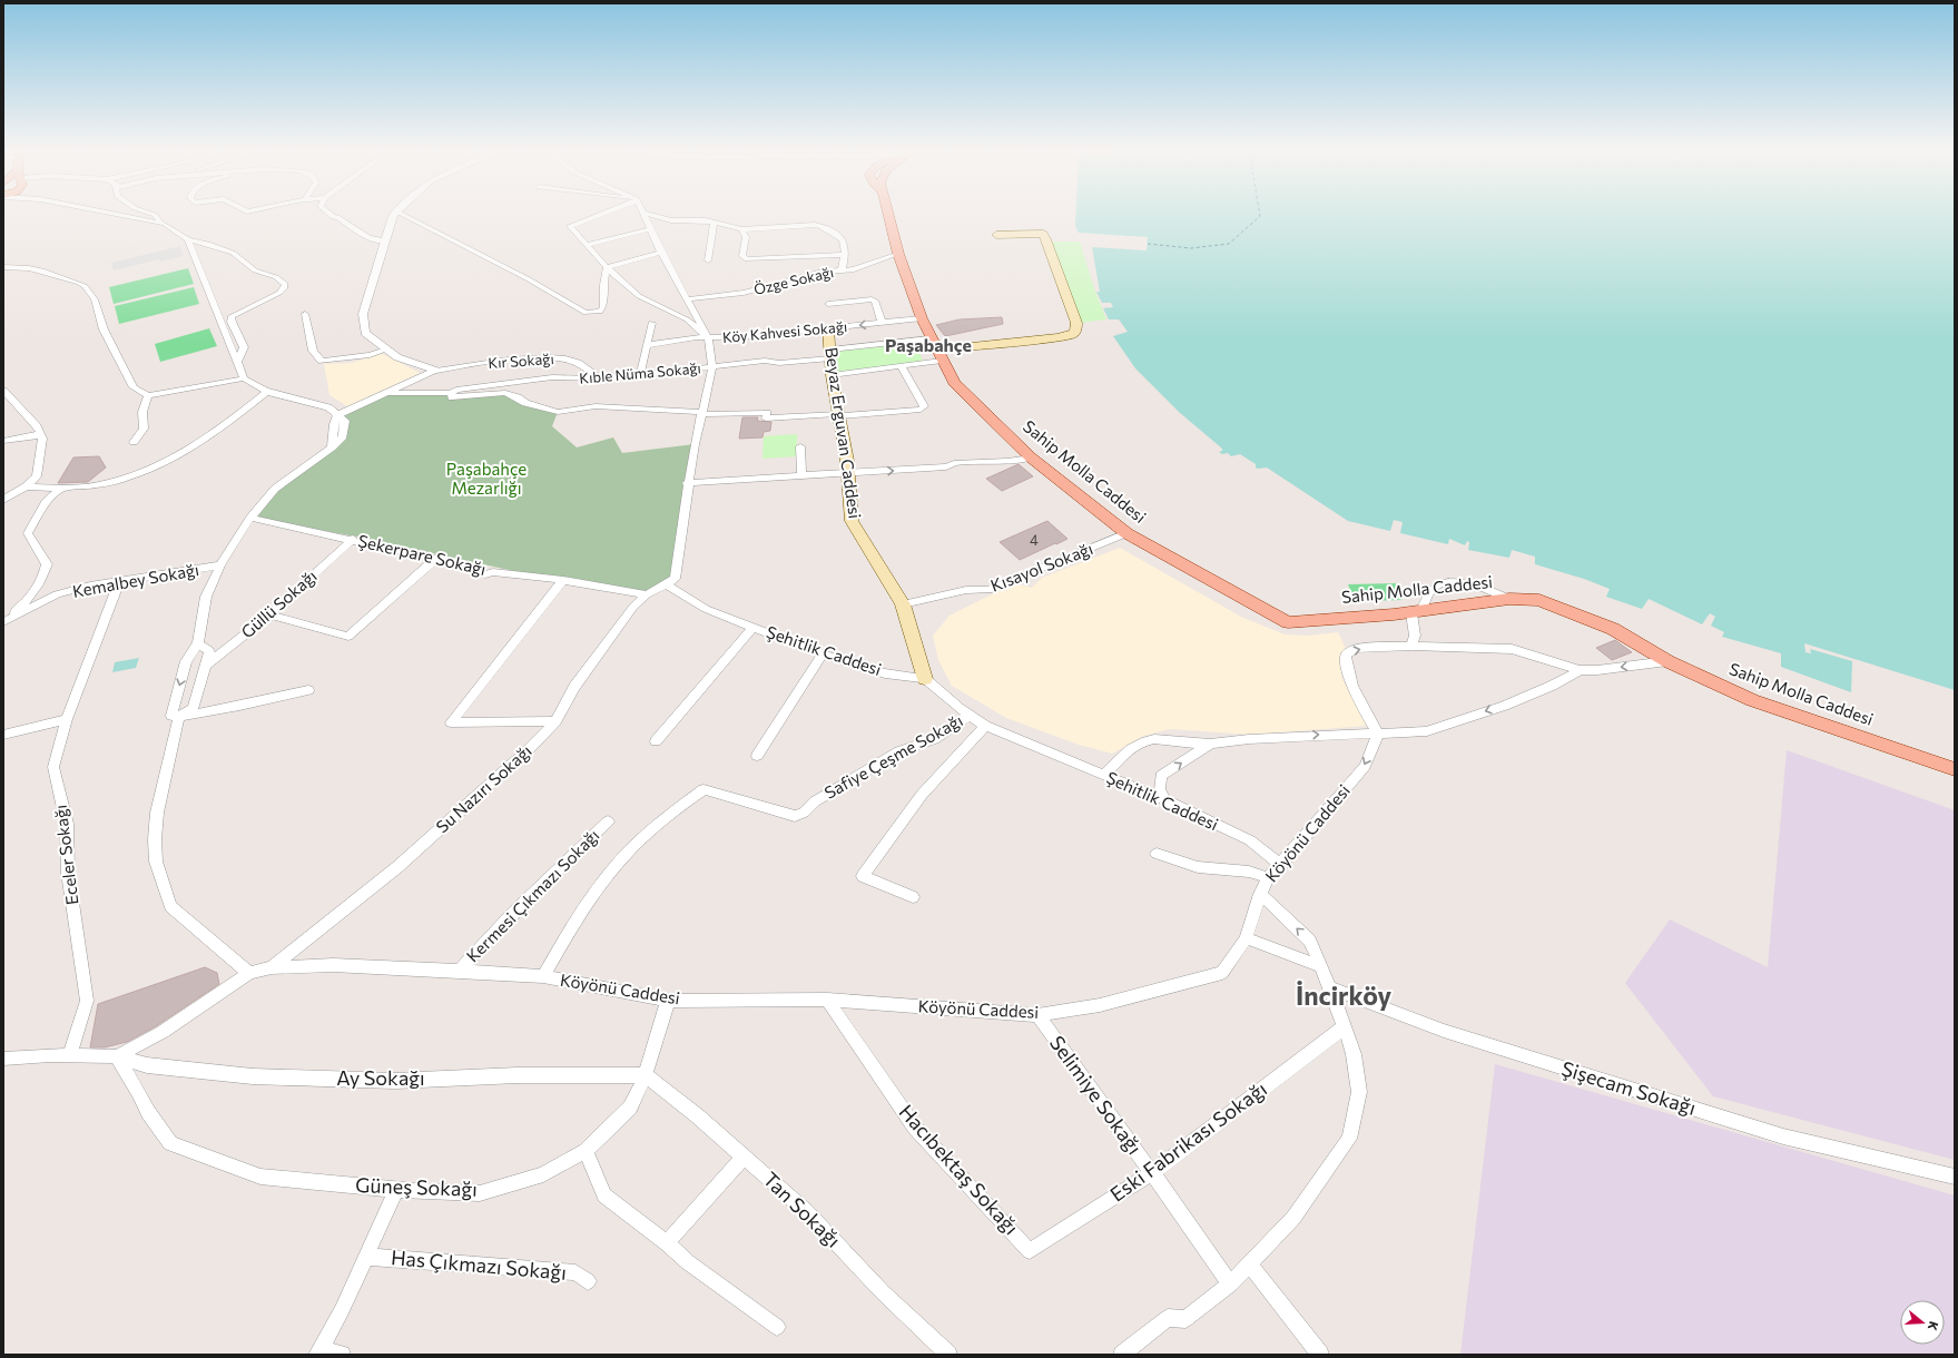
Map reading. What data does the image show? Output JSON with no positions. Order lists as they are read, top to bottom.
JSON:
{
  "streets": {
    "main road": ["Beyaz Erguvan Caddesi", "Sahip Molla Caddesi"],
    "street": [
      "Özge Sokağı",
      "Köy Kahvesi Sokağı",
      "Kır Sokağı",
      "Kıble Nüma Sokağı",
      "Şekerpare Sokağı",
      "Kısayol Sokağı",
      "Kemalbey Sokağı",
      "Güllü Sokağı",
      "Şehitlik Caddesi",
      "Safiye Çeşme Sokağı",
      "Su Nazırı Sokağı",
      "Köyönü Caddesi",
      "Eceler Sokağı",
      "Kermesi Çıkmazı Sokağı",
      "Ay Sokağı",
      "Şişecam Sokağı",
      "Selimiye Sokağı",
      "Eski Fabrikası Sokağı",
      "Hacıbektaş Sokağı",
      "Güneş Sokağı",
      "Tan Sokağı",
      "Has Çıkmazı Sokağı"
    ]
  },
  "crossings": [
    ["Özge Sokağı", "Sahip Molla Caddesi"],
    ["Köy Kahvesi Sokağı", "Beyaz Erguvan Caddesi"],
    ["Köy Kahvesi Sokağı", "Sahip Molla Caddesi"],
    ["Kır Sokağı", "Kıble Nüma Sokağı"],
    ["Kıble Nüma Sokağı", "Beyaz Erguvan Caddesi"],
    ["Kıble Nüma Sokağı", "Sahip Molla Caddesi"],
    ["Beyaz Erguvan Caddesi", "Kısayol Sokağı"],
    ["Beyaz Erguvan Caddesi", "Şehitlik Caddesi"],
    ["Sahip Molla Caddesi", "Kısayol Sokağı"],
    ["Şekerpare Sokağı", "Güllü Sokağı"],
    ["Şekerpare Sokağı", "Su Nazırı Sokağı"],
    ["Kemalbey Sokağı", "Eceler Sokağı"],
    ["Şehitlik Caddesi", "Safiye Çeşme Sokağı"],
    ["Şehitlik Caddesi", "Su Nazırı Sokağı"],
    ["Şehitlik Caddesi", "Köyönü Caddesi"],
    ["Safiye Çeşme Sokağı", "Köyönü Caddesi"],
    ["Su Nazırı Sokağı", "Köyönü Caddesi"],
    ["Köyönü Caddesi", "Kermesi Çıkmazı Sokağı"],
    ["Köyönü Caddesi", "Selimiye Sokağı"],
    ["Köyönü Caddesi", "Hacıbektaş Sokağı"],
    ["Köyönü Caddesi", "Güneş Sokağı"],
    ["Eceler Sokağı", "Ay Sokağı"],
    ["Ay Sokağı", "Güneş Sokağı"],
    ["Ay Sokağı", "Tan Sokağı"],
    ["Selimiye Sokağı", "Eski Fabrikası Sokağı"],
    ["Eski Fabrikası Sokağı", "Hacıbektaş Sokağı"],
    ["Güneş Sokağı", "Tan Sokağı"]
  ],
  "districts": ["Paşabahçe", "İncirköy"],
  "parks": ["Paşabahçe Mezarlığı"],
  "house_numbers": ["4"],
  "north": "right"
}
